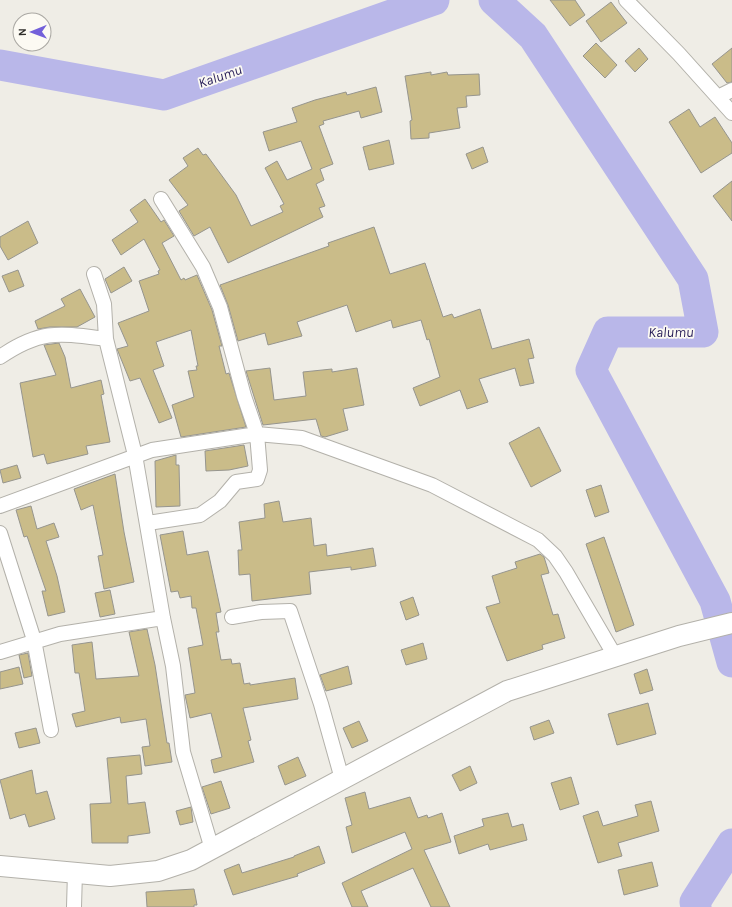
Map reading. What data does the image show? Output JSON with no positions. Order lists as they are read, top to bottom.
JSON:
{
  "water": ["Kalumu"],
  "north": "left"
}
